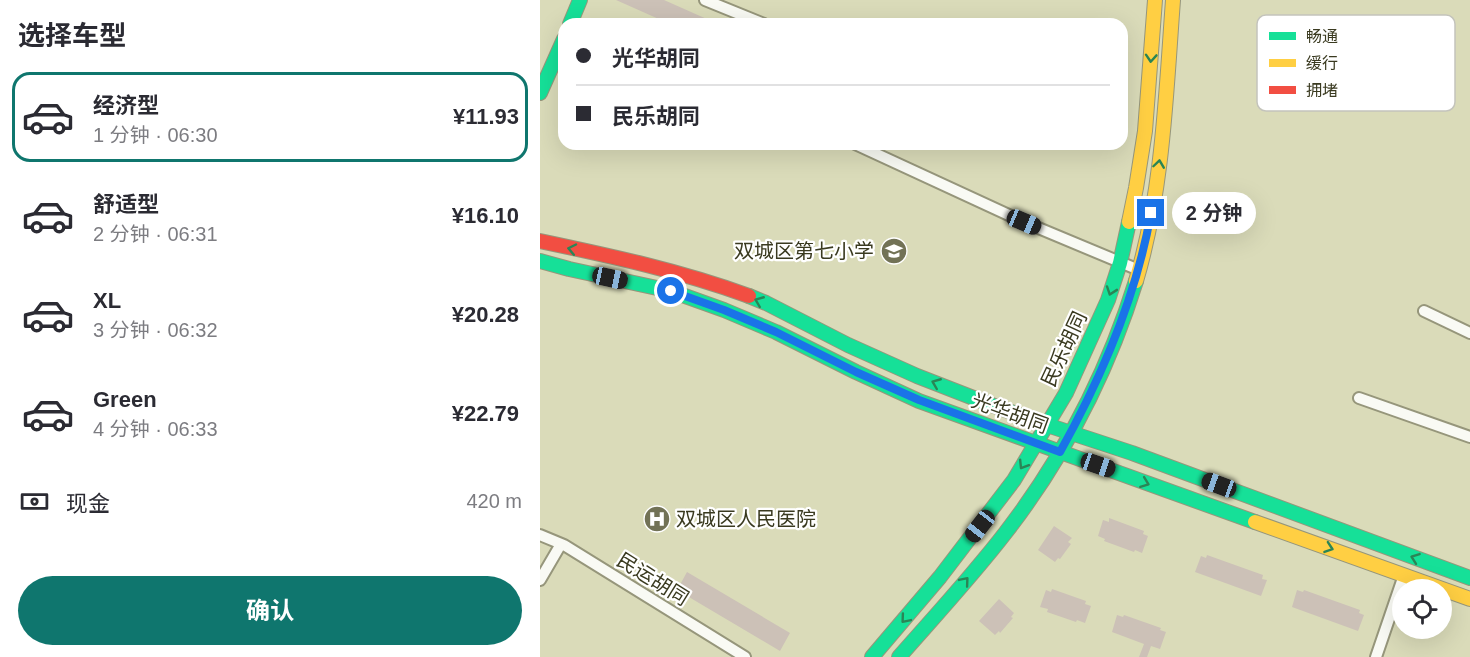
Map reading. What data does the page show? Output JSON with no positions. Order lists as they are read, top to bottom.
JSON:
{
  "streets": {
    "main road": ["民乐胡同", "光华胡同"],
    "street": ["民运胡同"]
  },
  "crossings": [
    ["民乐胡同", "光华胡同"]
  ],
  "places": {
    "school or university": ["双城区第七小学"],
    "hospital": ["双城区人民医院"]
  },
  "legend": ["畅通", "缓行", "拥堵"],
  "page": {
    "heading": "选择车型",
    "banner": ["光华胡同", "民乐胡同"],
    "list": [
      {
        "name": "经济型",
        "note": "1 分钟 · 06:30",
        "value": "¥11.93"
      },
      {
        "name": "舒适型",
        "note": "2 分钟 · 06:31",
        "value": "¥16.10"
      },
      {
        "name": "XL",
        "note": "3 分钟 · 06:32",
        "value": "¥20.28"
      },
      {
        "name": "Green",
        "note": "4 分钟 · 06:33",
        "value": "¥22.79"
      }
    ],
    "bubble": "2 分钟",
    "pay": ["现金", "420 m"],
    "buttons": "确认"
  }
}
